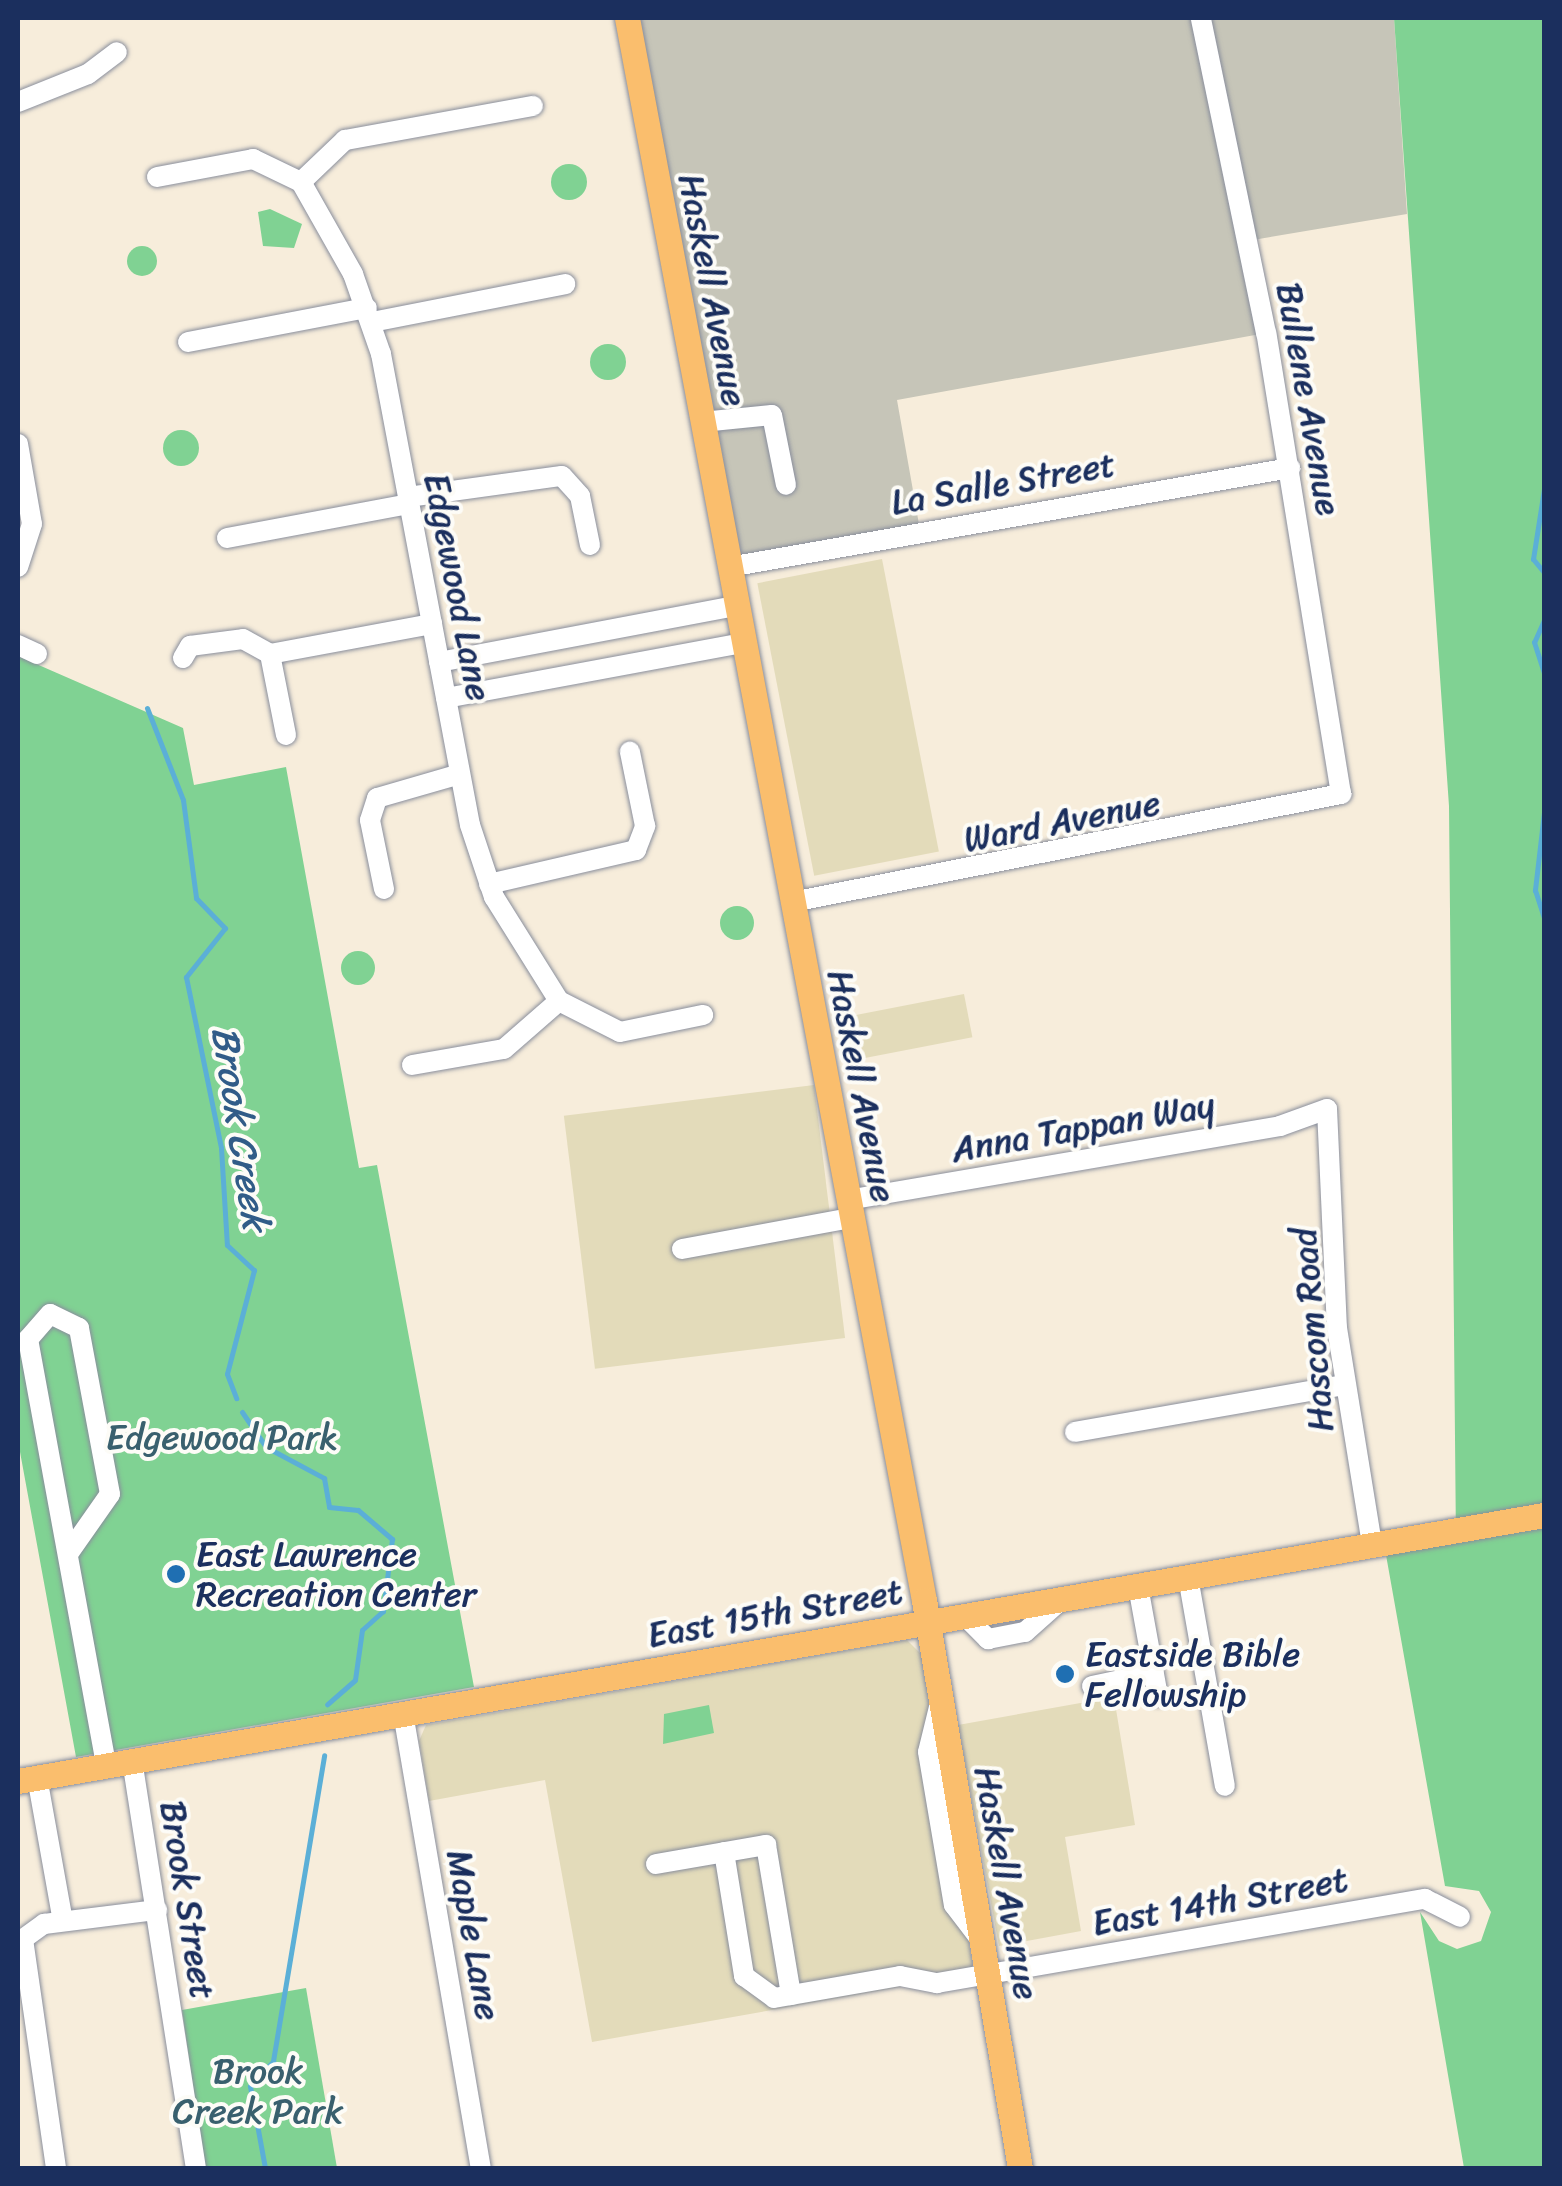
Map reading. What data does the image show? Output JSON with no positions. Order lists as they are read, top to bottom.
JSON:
{
  "streets": {
    "main road": ["Haskell Avenue", "East 15th Street"],
    "street": [
      "Bullene Avenue",
      "La Salle Street",
      "Edgewood Lane",
      "Ward Avenue",
      "Anna Tappan Way",
      "Hascom Road",
      "Brook Street",
      "East 14th Street",
      "Maple Lane"
    ]
  },
  "crossings": [
    ["Haskell Avenue", "La Salle Street"],
    ["Haskell Avenue", "Ward Avenue"],
    ["Haskell Avenue", "Anna Tappan Way"],
    ["Haskell Avenue", "East 15th Street"],
    ["Haskell Avenue", "East 14th Street"],
    ["Bullene Avenue", "La Salle Street"],
    ["Bullene Avenue", "Ward Avenue"],
    ["Anna Tappan Way", "Hascom Road"],
    ["Hascom Road", "East 15th Street"],
    ["East 15th Street", "Brook Street"],
    ["East 15th Street", "Maple Lane"]
  ],
  "water": ["Brook Creek"],
  "parks": ["Edgewood Park", "Brook Creek Park"],
  "places": ["East Lawrence Recreation Center", "Eastside Bible Fellowship"]
}
